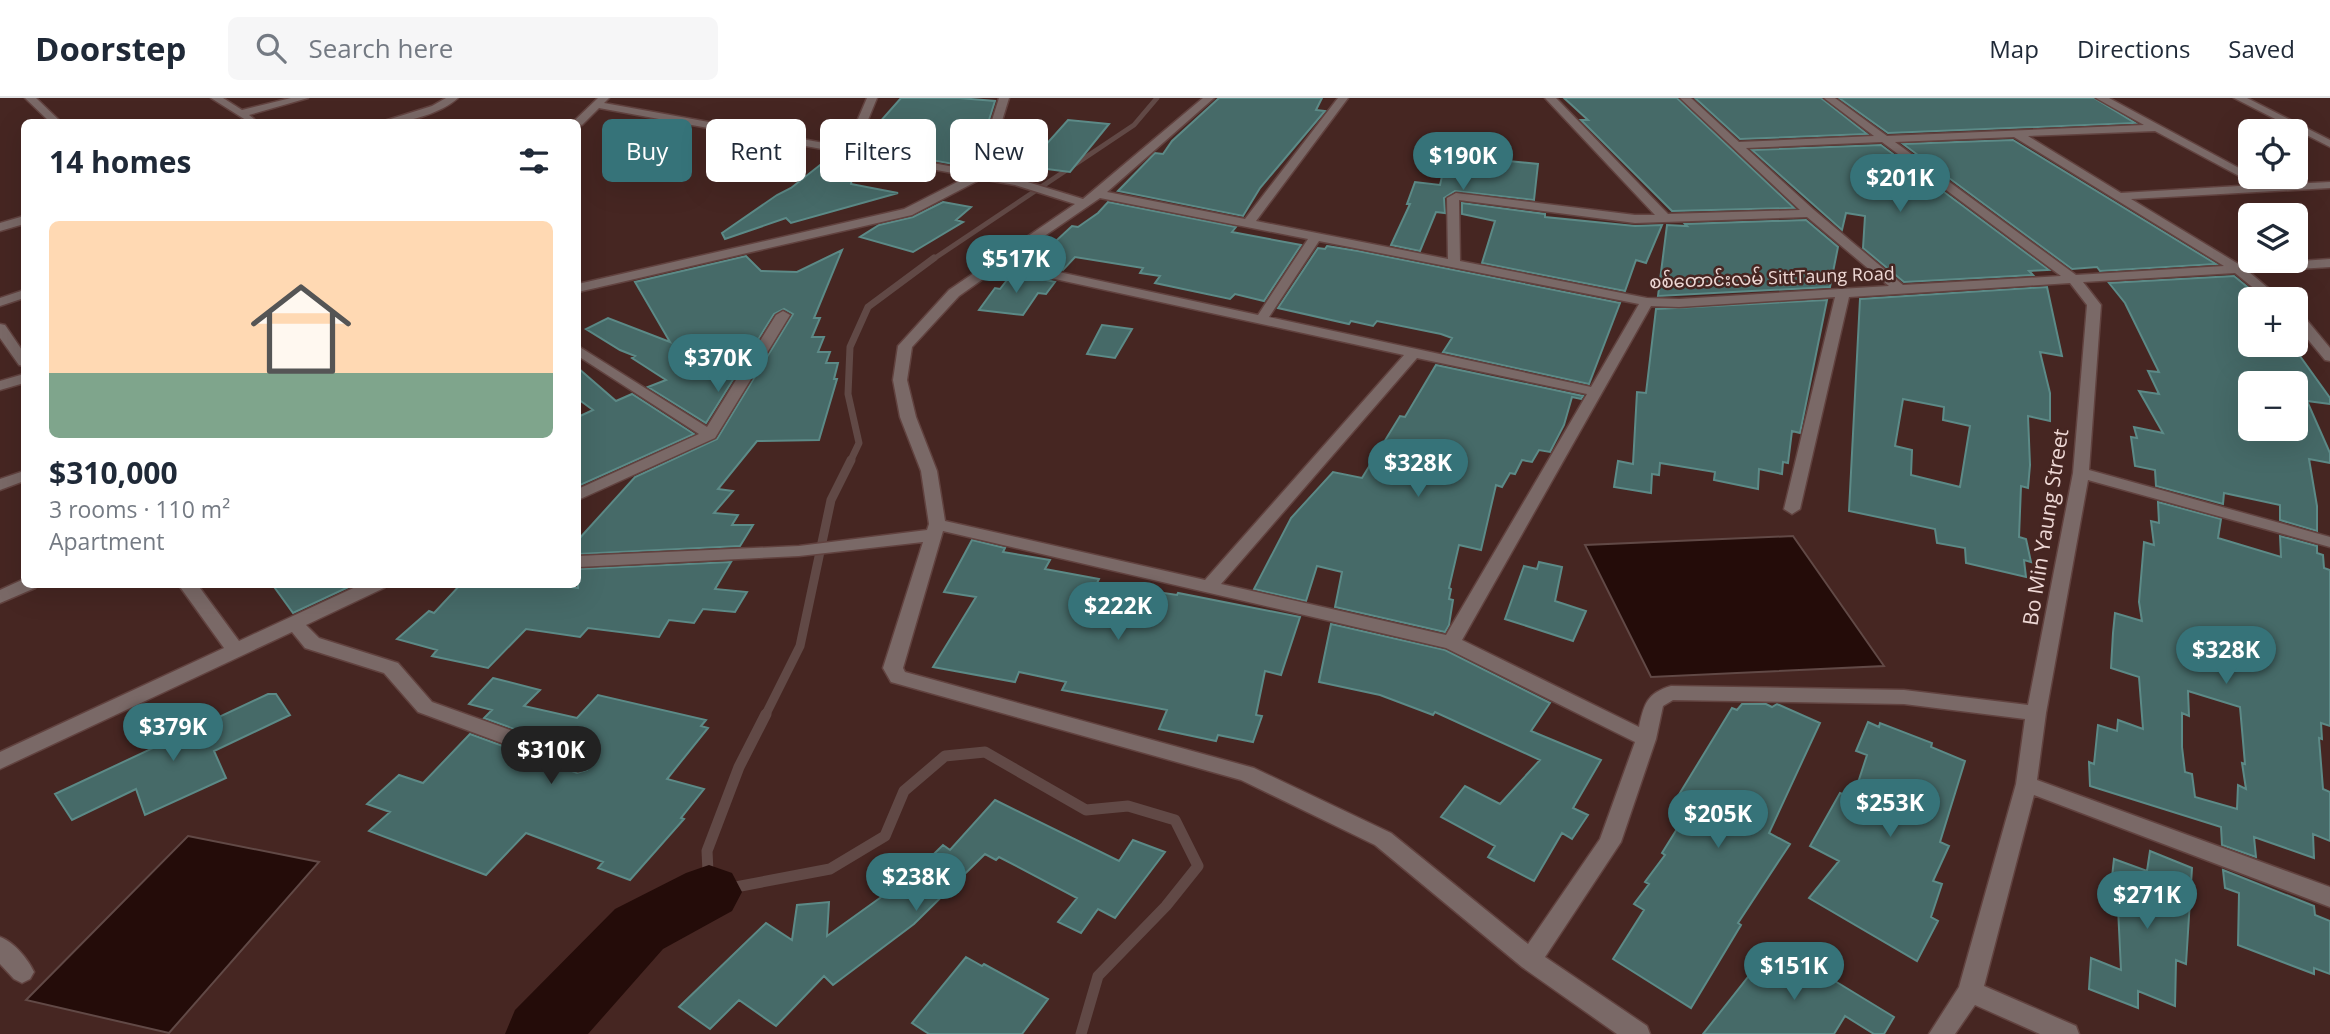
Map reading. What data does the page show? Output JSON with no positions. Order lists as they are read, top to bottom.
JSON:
{
  "streets": {
    "street": ["စစ်တောင်းလမ် SittTaung Road", "Bo Min Yaung Street"]
  },
  "crossings": [
    ["စစ်တောင်းလမ် SittTaung Road", "Bo Min Yaung Street"]
  ],
  "page": {
    "header": "Doorstep",
    "search": "Search here",
    "nav": ["Map", "Directions", "Saved"],
    "map_buttons": ["+", "−"],
    "chip": [
      "Buy",
      "Rent",
      "Filters",
      "New"
    ],
    "heading": "14 homes",
    "price": [
      "$190K",
      "$201K",
      "$517K",
      "$370K",
      "$328K",
      "$222K",
      "$328K",
      "$379K",
      "$310K",
      "$253K",
      "$205K",
      "$238K",
      "$271K",
      "$151K"
    ],
    "list": [
      {
        "name": "$310,000",
        "note": "3 rooms · 110 m² · Apartment"
      }
    ]
  }
}
